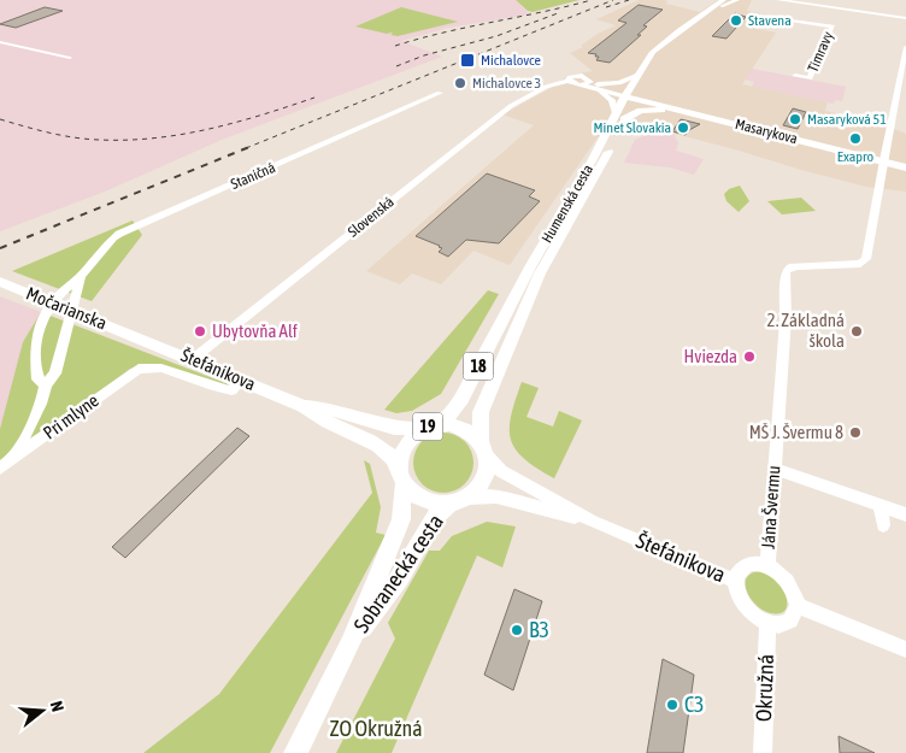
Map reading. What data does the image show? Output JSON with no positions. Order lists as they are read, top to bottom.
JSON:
{
  "streets": {
    "main road": [
      "Masarykova",
      "Humenská cesta",
      "Močarianska",
      "18",
      "Štefánikova",
      "19",
      "Sobranecká cesta"
    ],
    "street": [
      "Timravy",
      "Staničná",
      "Slovenská",
      "Pri mlyne",
      "Jána Švermu",
      "Okružná"
    ]
  },
  "crossings": [
    ["Masarykova", "Humenská cesta"],
    ["Masarykova", "Jána Švermu"],
    ["Staničná", "Pri mlyne"],
    ["Humenská cesta", "Štefánikova"],
    ["Humenská cesta", "19"],
    ["Humenská cesta", "Sobranecká cesta"],
    ["Slovenská", "Štefánikova"],
    ["Močarianska", "Štefánikova"],
    ["Štefánikova", "Pri mlyne"],
    ["Štefánikova", "19"],
    ["Štefánikova", "Jána Švermu"],
    ["Štefánikova", "Sobranecká cesta"],
    ["Štefánikova", "Okružná"],
    ["19", "Sobranecká cesta"],
    ["Jána Švermu", "Okružná"]
  ],
  "parks": ["ZO Okružná"],
  "places": {
    "other": [
      "Stavena",
      "Michalovce 3",
      "Masaryková 51",
      "Minet Slovakia",
      "Exapro",
      "Ubytovňa Alf",
      "2. Základná škola",
      "Hviezda",
      "MŠ J. Švermu 8",
      "B3",
      "C3"
    ],
    "transit": ["Michalovce"]
  },
  "north": "right"
}
